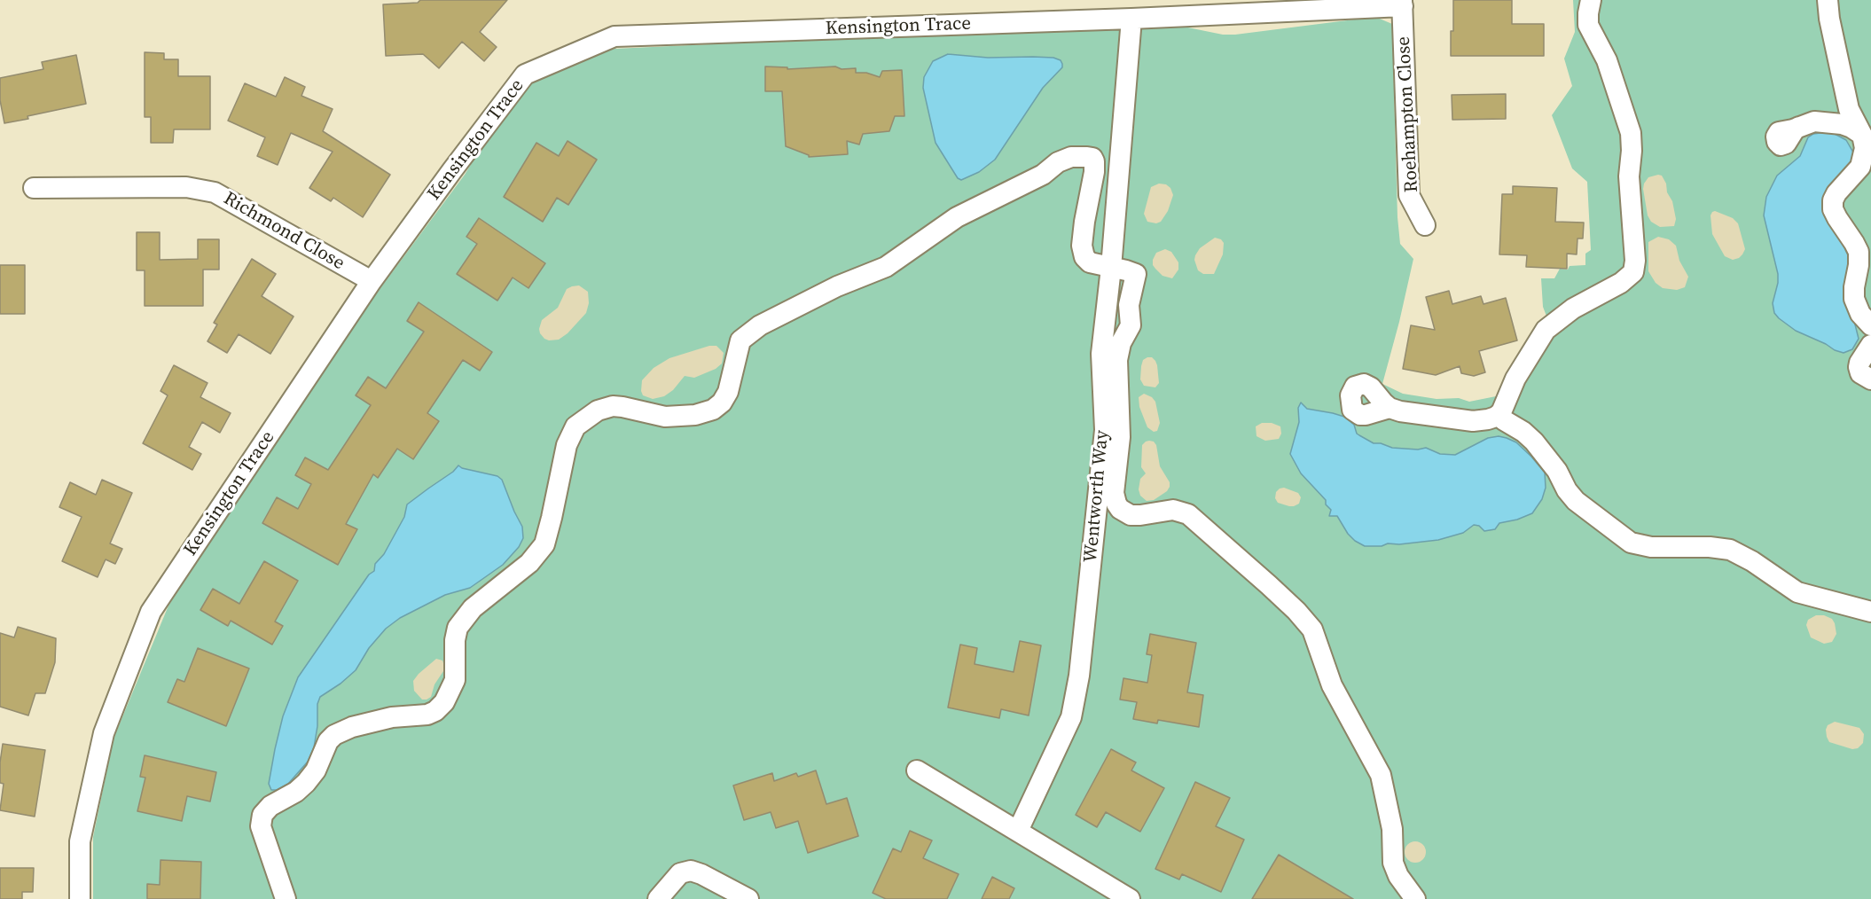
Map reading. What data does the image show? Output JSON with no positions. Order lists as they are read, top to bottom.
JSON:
{
  "streets": {
    "street": [
      "Kensington Trace",
      "Roehampton Close",
      "Richmond Close",
      "Wentworth Way"
    ]
  },
  "crossings": [
    ["Kensington Trace", "Roehampton Close"],
    ["Kensington Trace", "Richmond Close"],
    ["Kensington Trace", "Wentworth Way"]
  ]
}
